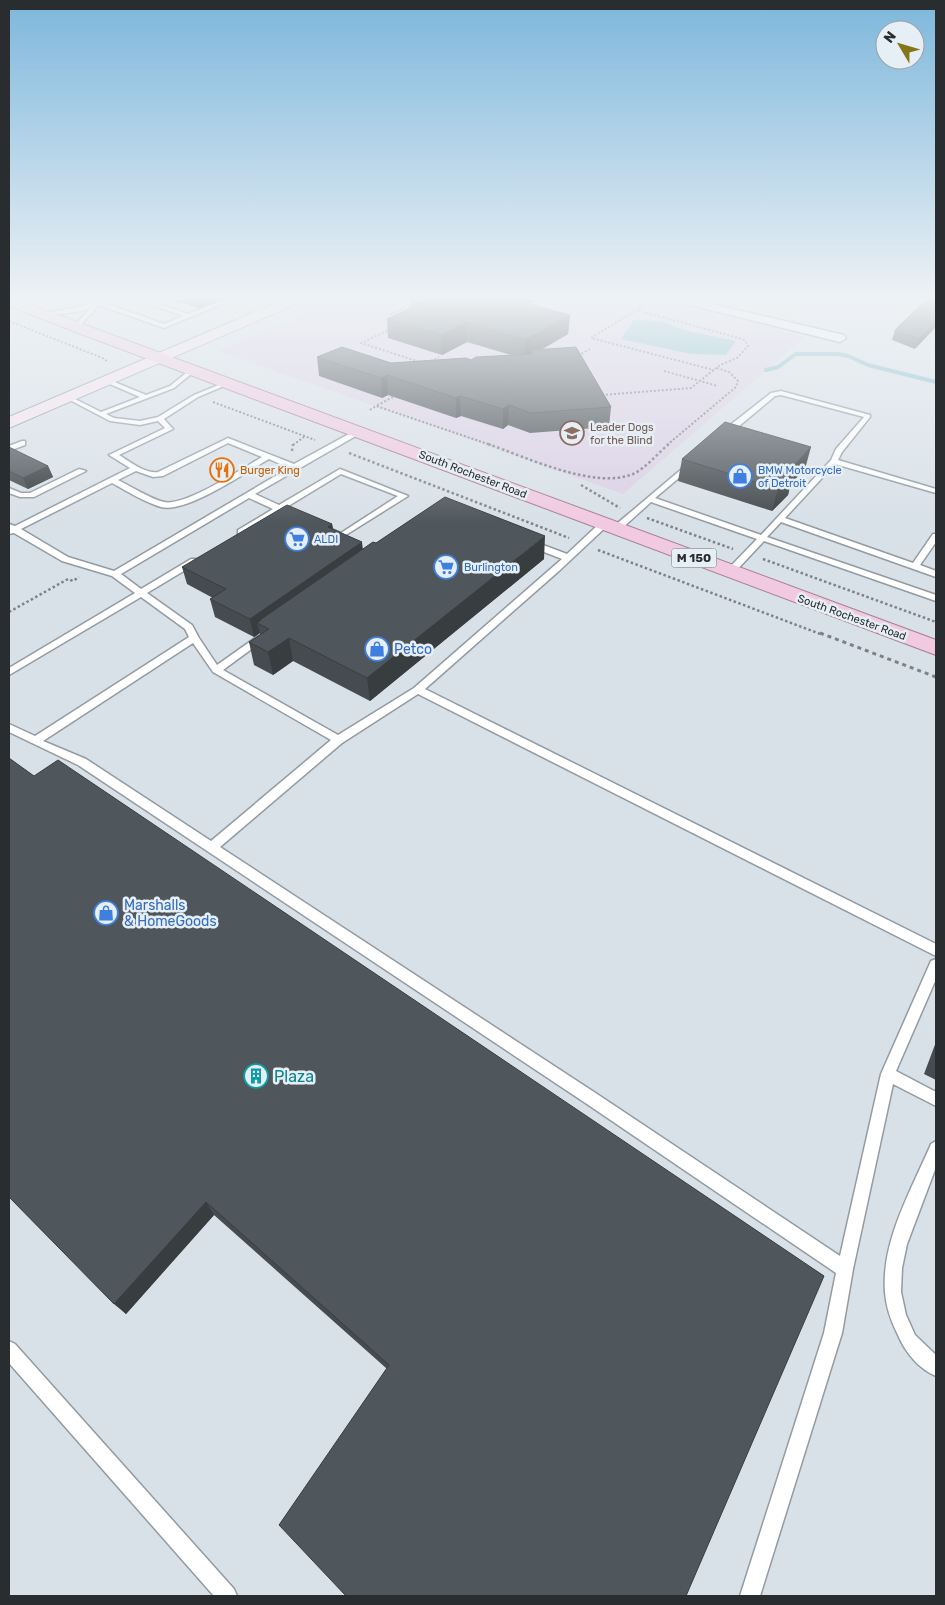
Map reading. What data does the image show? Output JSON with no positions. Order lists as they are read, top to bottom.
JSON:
{
  "streets": {
    "main road": ["South Rochester Road", "M 150"]
  },
  "places": {
    "school or university": ["Leader Dogs for the Blind"],
    "restaurant": ["Burger King"],
    "shop": ["BMW Motorcycle of Detroit", "Petco", "Marshalls & HomeGoods"],
    "supermarket": ["ALDI", "Burlington"],
    "building": ["Plaza"]
  },
  "north": "top left"
}
